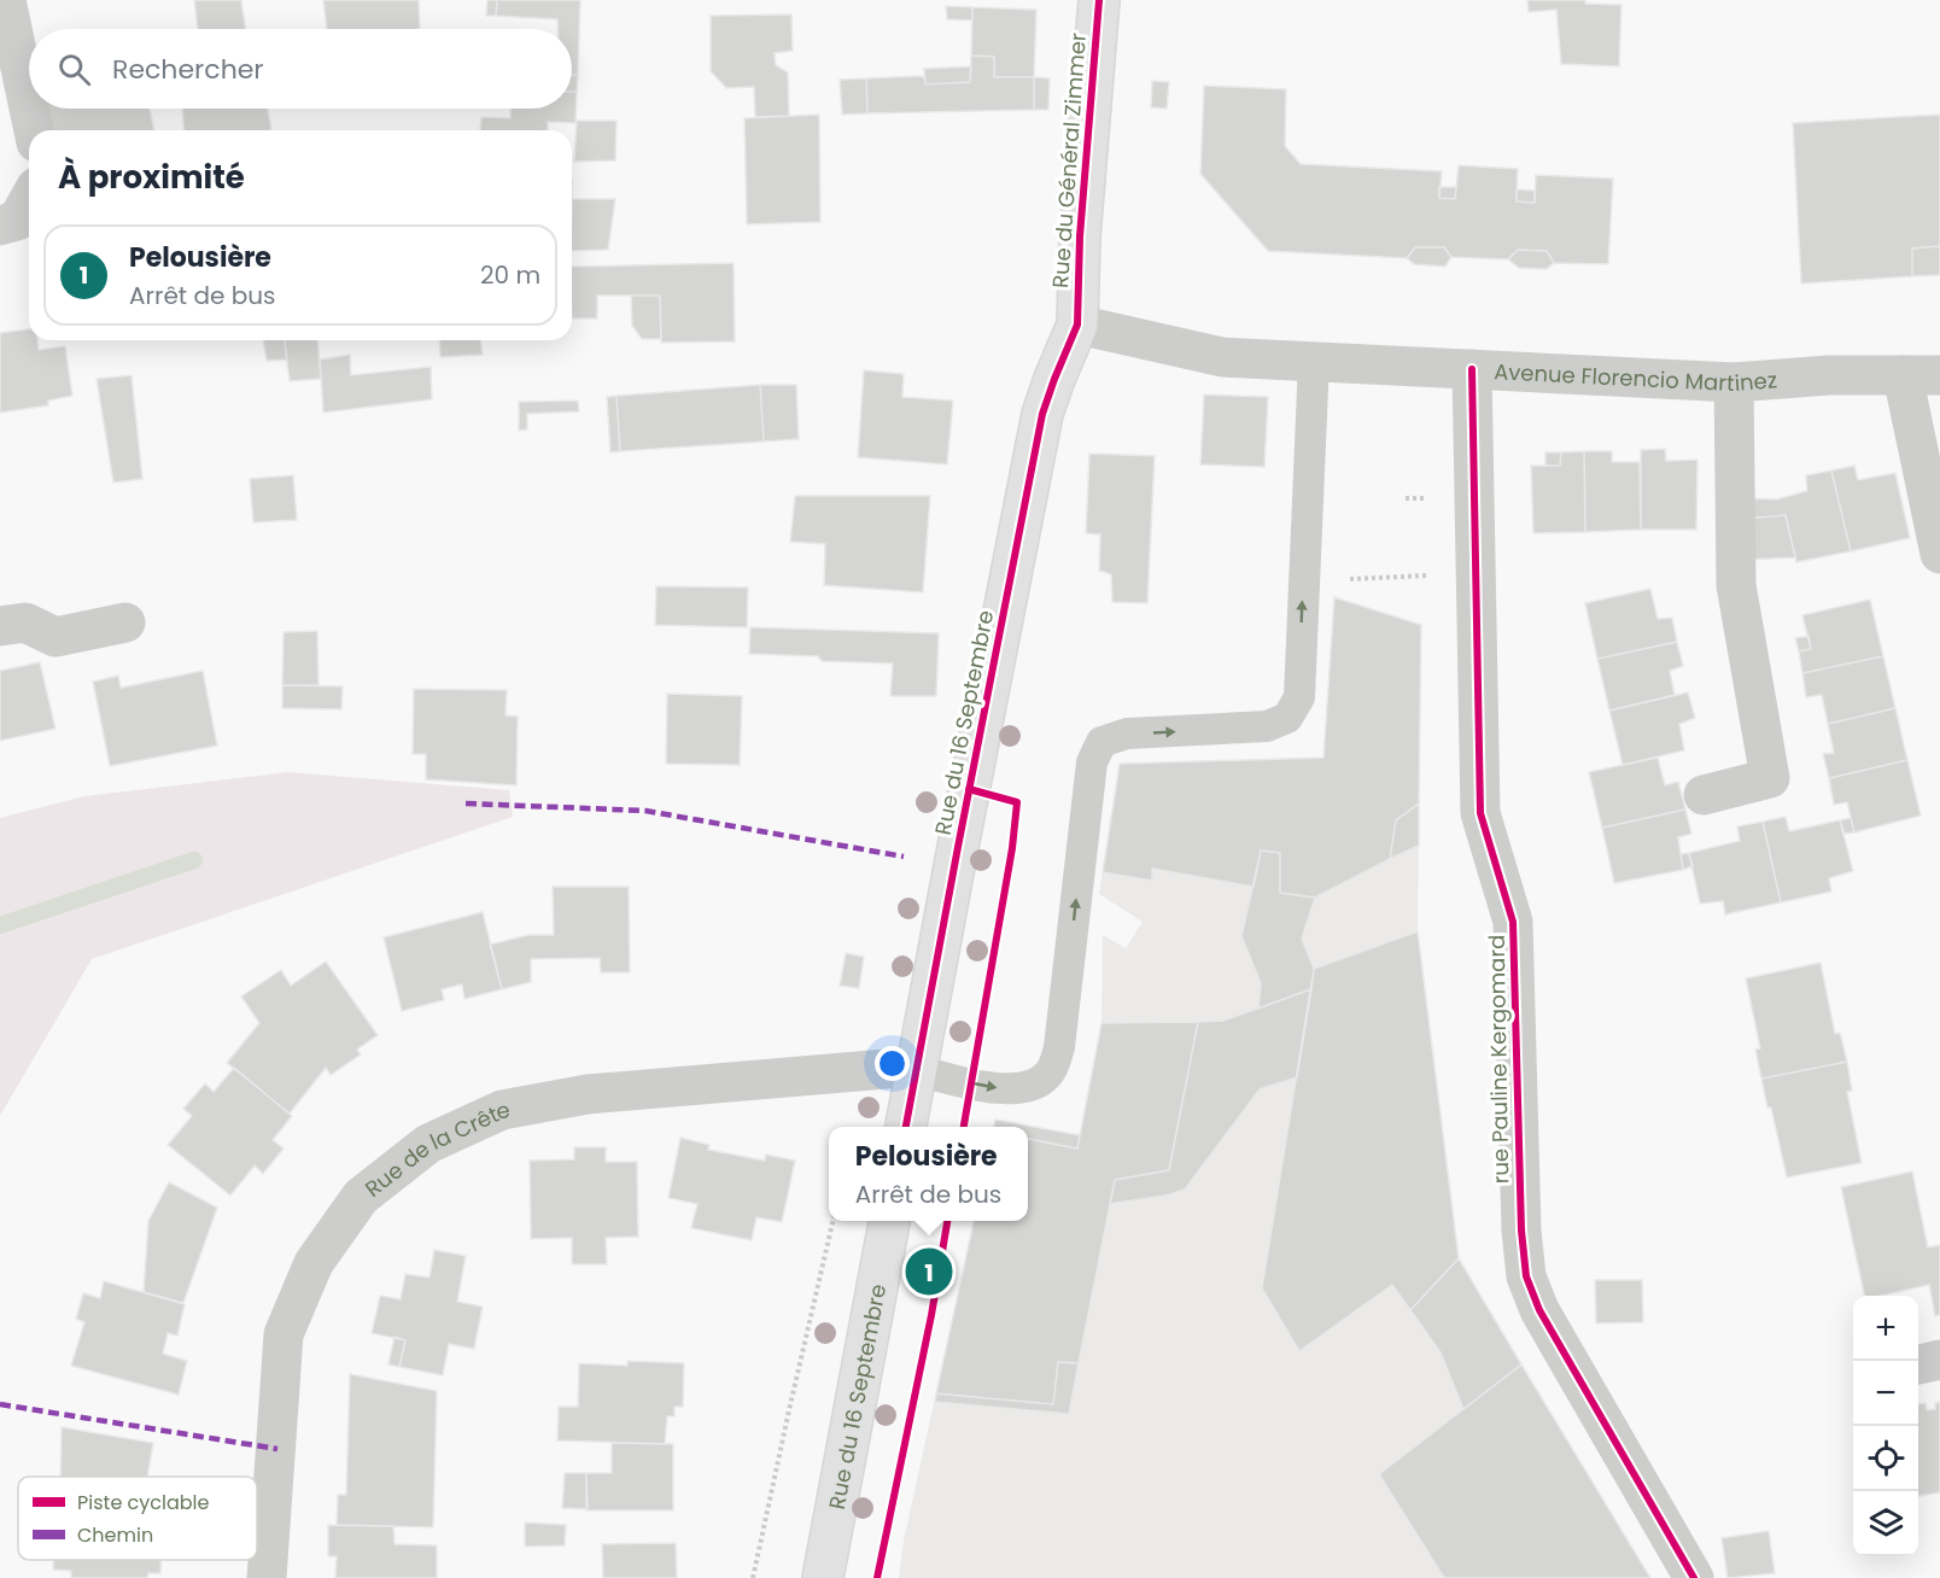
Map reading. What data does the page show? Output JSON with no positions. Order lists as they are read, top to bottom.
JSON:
{
  "streets": {
    "street": [
      "Rue du Général Zimmer",
      "Avenue Florencio Martinez",
      "Rue du 16 Septembre",
      "rue Pauline Kergomard",
      "Rue de la Crête"
    ]
  },
  "crossings": [
    ["Rue du Général Zimmer", "Avenue Florencio Martinez"],
    ["Rue du Général Zimmer", "Rue du 16 Septembre"],
    ["Avenue Florencio Martinez", "Rue du 16 Septembre"],
    ["Avenue Florencio Martinez", "rue Pauline Kergomard"],
    ["Rue du 16 Septembre", "Rue de la Crête"]
  ],
  "legend": ["Piste cyclable", "Chemin"],
  "page": {
    "search": "Rechercher",
    "heading": "À proximité",
    "list": [
      {
        "mark": "1",
        "name": "Pelousière",
        "note": "Arrêt de bus",
        "value": "20 m"
      }
    ],
    "popup": ["Pelousière", "Arrêt de bus"],
    "pins": "1",
    "map_buttons": ["+", "−"]
  }
}
